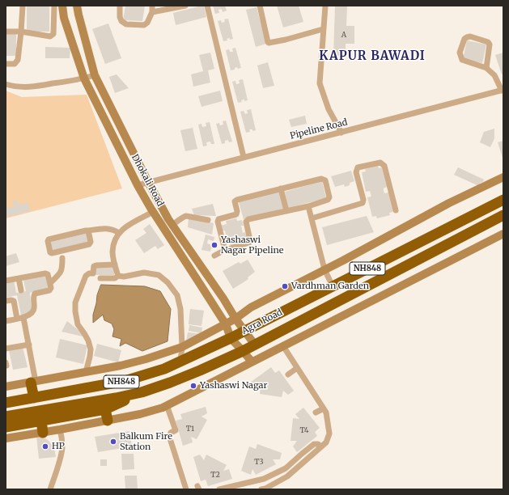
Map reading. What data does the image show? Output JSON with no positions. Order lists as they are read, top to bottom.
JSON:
{
  "streets": {
    "highway": ["NH848", "Agra Road"],
    "street": ["Pipeline Road", "Dhokali Road"]
  },
  "crossings": [
    ["Pipeline Road", "Dhokali Road"],
    ["Dhokali Road", "NH848"],
    ["Dhokali Road", "Agra Road"],
    ["NH848", "Agra Road"]
  ],
  "districts": ["KAPUR BAWADI"],
  "places": [
    "Yashaswi Nagar Pipeline",
    "Vardhman Garden",
    "Yashaswi Nagar",
    "Balkum Fire Station",
    "HP"
  ],
  "house_numbers": [
    "A",
    "T1",
    "T4",
    "T3",
    "T2"
  ]
}
